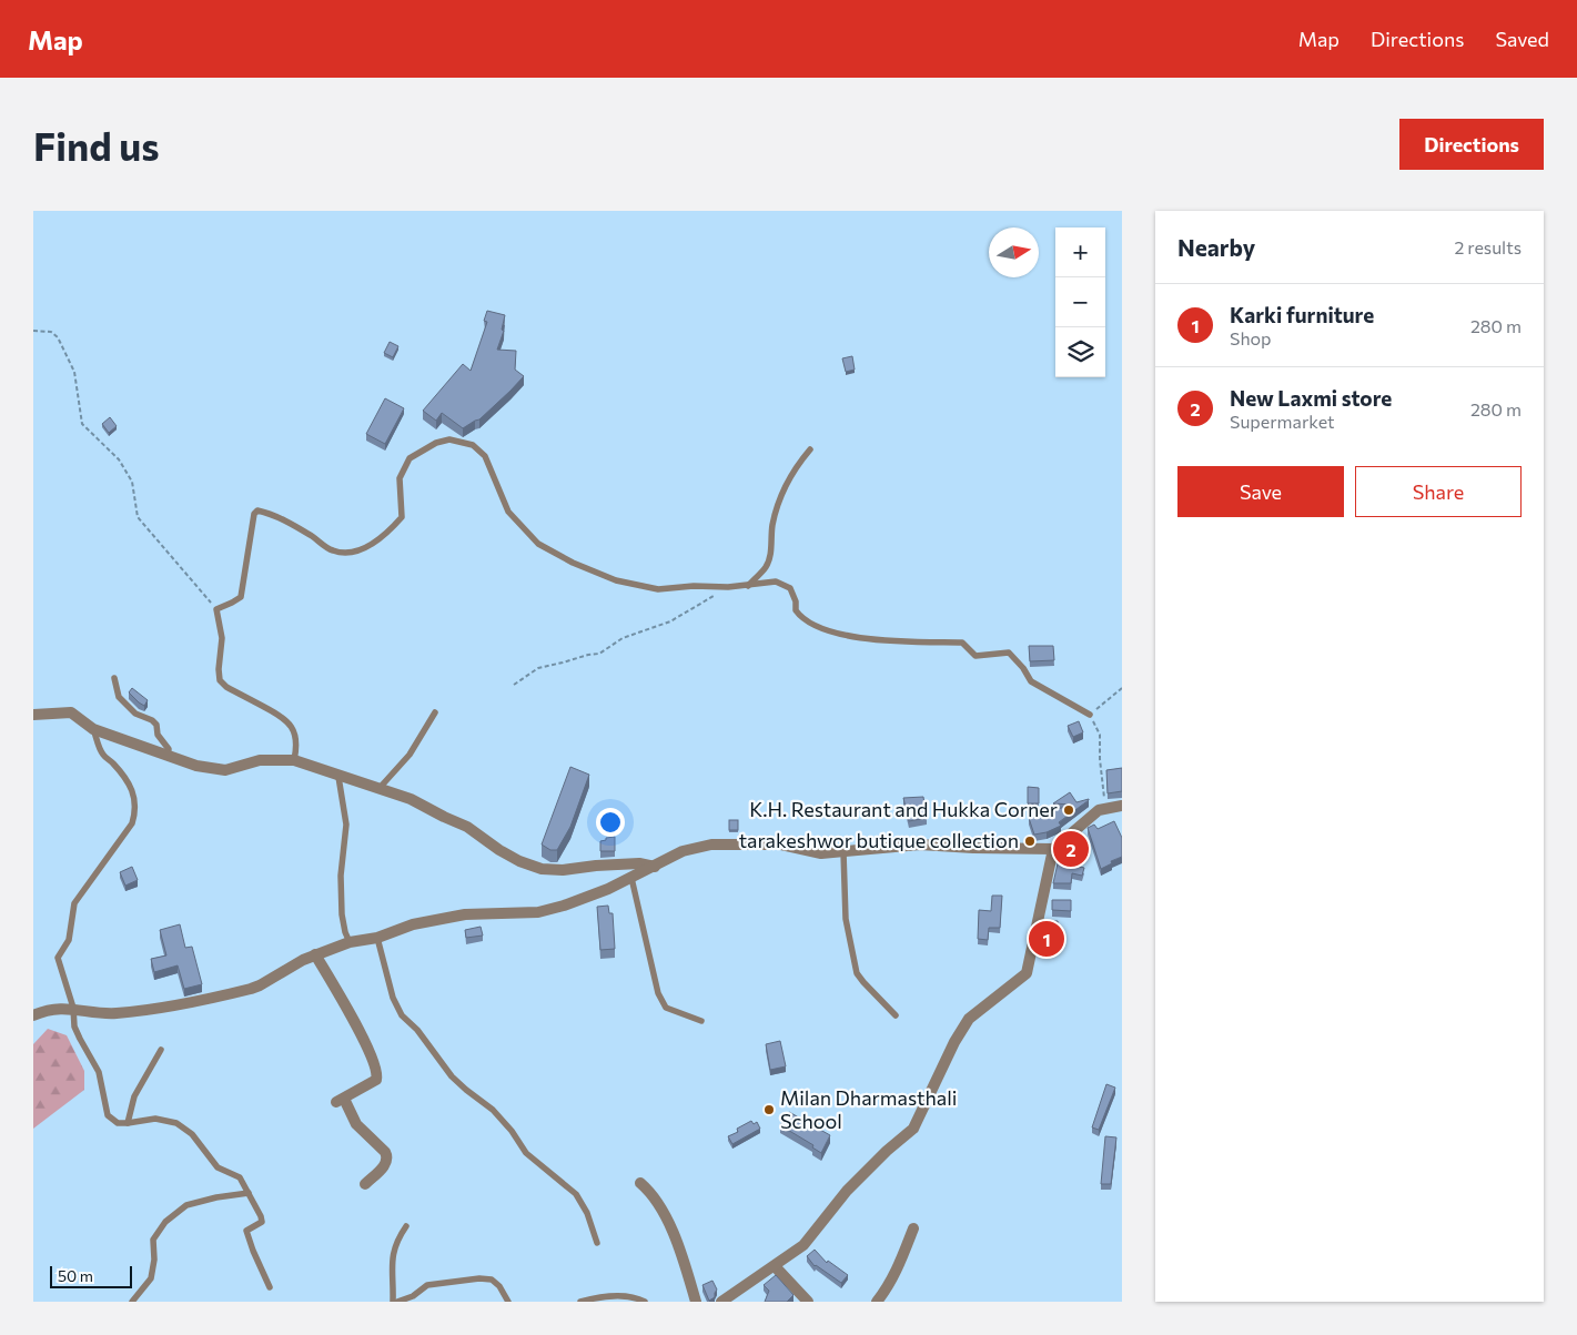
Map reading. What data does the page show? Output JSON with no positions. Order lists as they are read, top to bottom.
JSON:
{
  "places": ["K.H. Restaurant and Hukka Corner", "tarakeshwor butique collection", "Milan Dharmasthali School"],
  "scale_bar": "50 m",
  "north": "right",
  "page": {
    "header": "Map",
    "nav": ["Map", "Directions", "Saved"],
    "buttons": [
      "Directions",
      ["Save", "Share"]
    ],
    "title": "Find us",
    "heading": ["Nearby", "2 results"],
    "map_buttons": ["+", "−"],
    "list": [
      {
        "mark": "1",
        "name": "Karki furniture",
        "note": "Shop",
        "value": "280 m"
      },
      {
        "mark": "2",
        "name": "New Laxmi store",
        "note": "Supermarket",
        "value": "280 m"
      }
    ],
    "pins": ["2", "1"],
    "scale": "50 m"
  }
}
